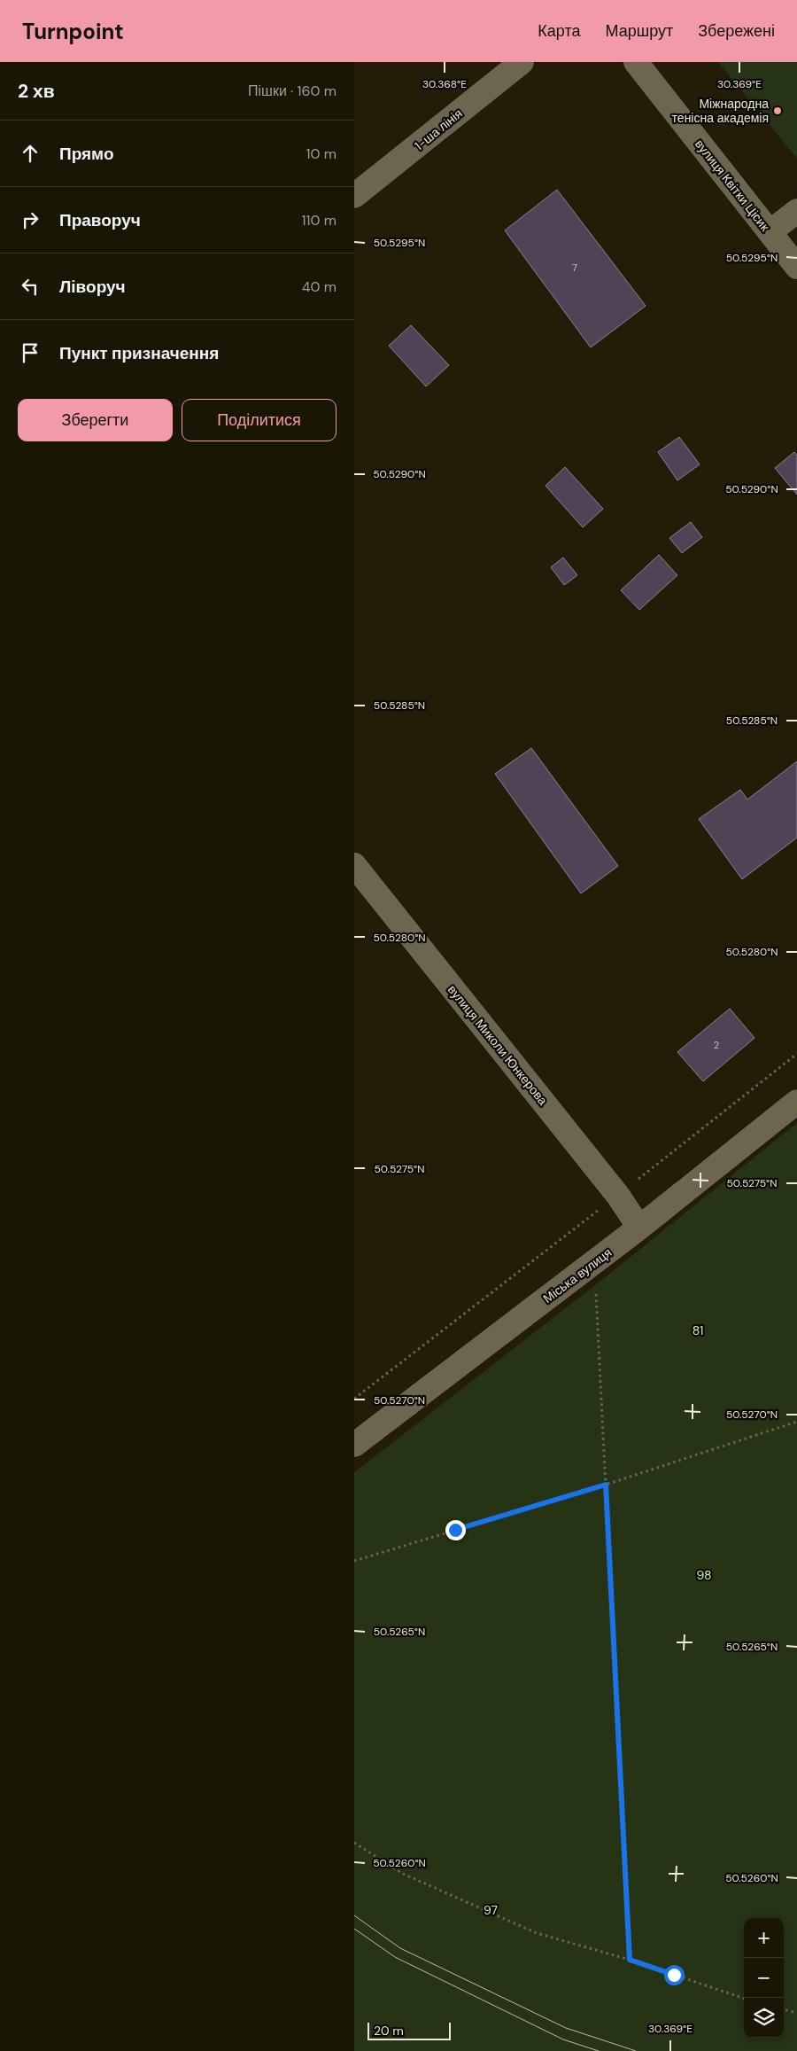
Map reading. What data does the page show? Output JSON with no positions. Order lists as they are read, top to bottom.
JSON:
{
  "streets": {
    "street": [
      "1-ша лінія",
      "вулиця Квітки Цісик",
      "вулиця Миколи Юнкерова",
      "Міська вулиця"
    ]
  },
  "crossings": [
    ["вулиця Миколи Юнкерова", "Міська вулиця"]
  ],
  "parks": ["81", "98", "97"],
  "places": ["Міжнародна тенісна академія"],
  "house_numbers": ["7", "2"],
  "scale_bar": "20 m",
  "page": {
    "header": "Turnpoint",
    "nav": ["Карта", "Маршрут", "Збережені"],
    "heading": ["2 хв", "Пішки · 160 m"],
    "list": [
      ["Прямо", "10 m"],
      ["Праворуч", "110 m"],
      ["Ліворуч", "40 m"],
      "Пункт призначення"
    ],
    "buttons": ["Зберегти", "Поділитися"],
    "map_buttons": ["+", "−"],
    "scale": "20 m"
  },
  "coordinates": [
    "30.368°E",
    "30.369°E",
    "50.5295°N",
    "50.5290°N",
    "50.5285°N",
    "50.5280°N",
    "50.5275°N",
    "50.5270°N",
    "50.5265°N",
    "50.5260°N"
  ]
}
